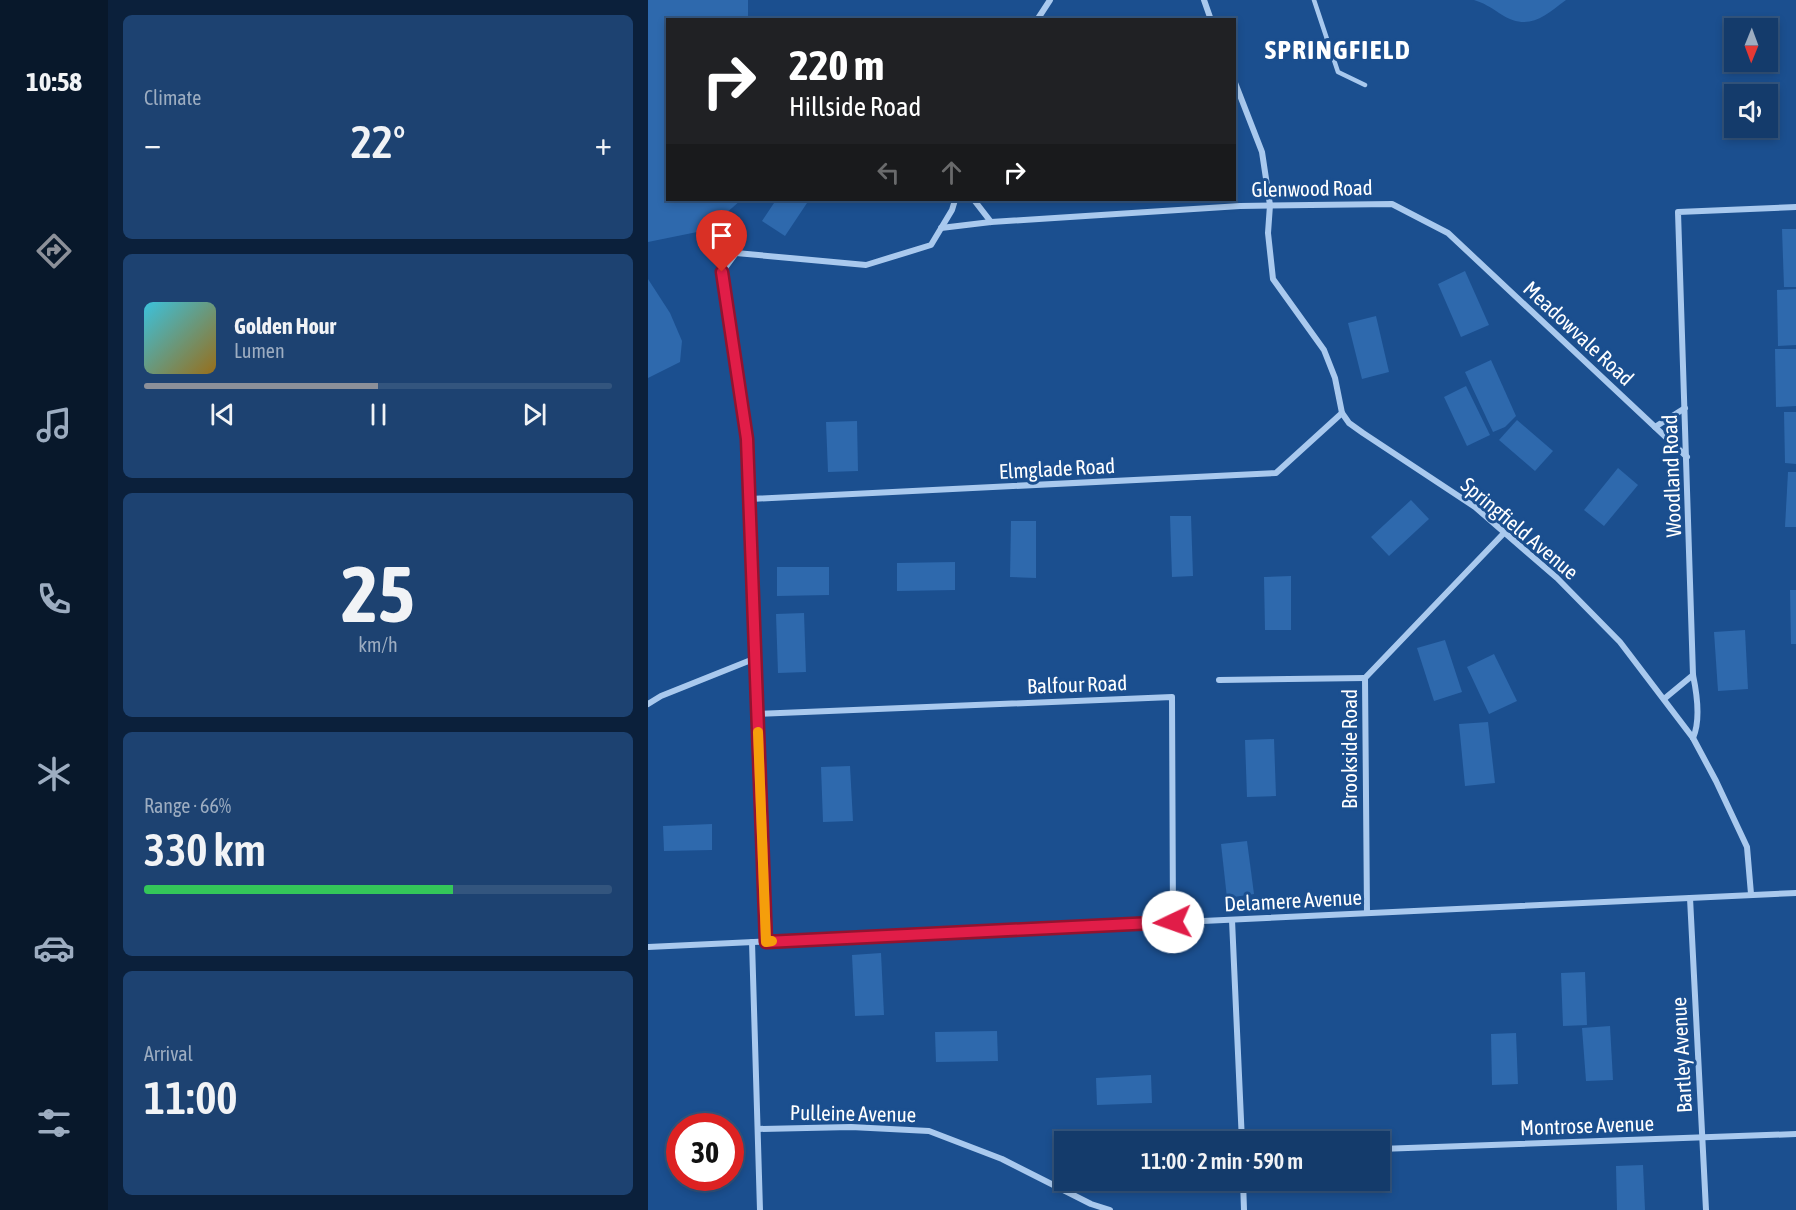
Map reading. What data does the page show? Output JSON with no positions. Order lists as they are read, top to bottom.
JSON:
{
  "streets": {
    "street": [
      "Glenwood Road",
      "Meadowvale Road",
      "Elmglade Road",
      "Woodland Road",
      "Springfield Avenue",
      "Balfour Road",
      "Brookside Road",
      "Delamere Avenue",
      "Bartley Avenue",
      "Pulleine Avenue",
      "Montrose Avenue"
    ]
  },
  "crossings": [
    ["Glenwood Road", "Meadowvale Road"],
    ["Meadowvale Road", "Woodland Road"],
    ["Elmglade Road", "Springfield Avenue"],
    ["Woodland Road", "Springfield Avenue"],
    ["Springfield Avenue", "Brookside Road"],
    ["Springfield Avenue", "Delamere Avenue"],
    ["Balfour Road", "Delamere Avenue"],
    ["Brookside Road", "Delamere Avenue"],
    ["Delamere Avenue", "Bartley Avenue"],
    ["Bartley Avenue", "Montrose Avenue"]
  ],
  "districts": ["SPRINGFIELD"],
  "north": "bottom",
  "page": {
    "tabs": "10:58",
    "tile": [
      "Climate",
      ["25", "km/h"],
      ["Range · 66%", "330 km"],
      ["Arrival", "11:00"]
    ],
    "turn": ["220 m", "Hillside Road"],
    "heat": ["−", "22°", "+"],
    "song": ["Golden Hour", "Lumen"],
    "limit": "30",
    "trip": "11:00 · 2 min · 590 m"
  }
}
